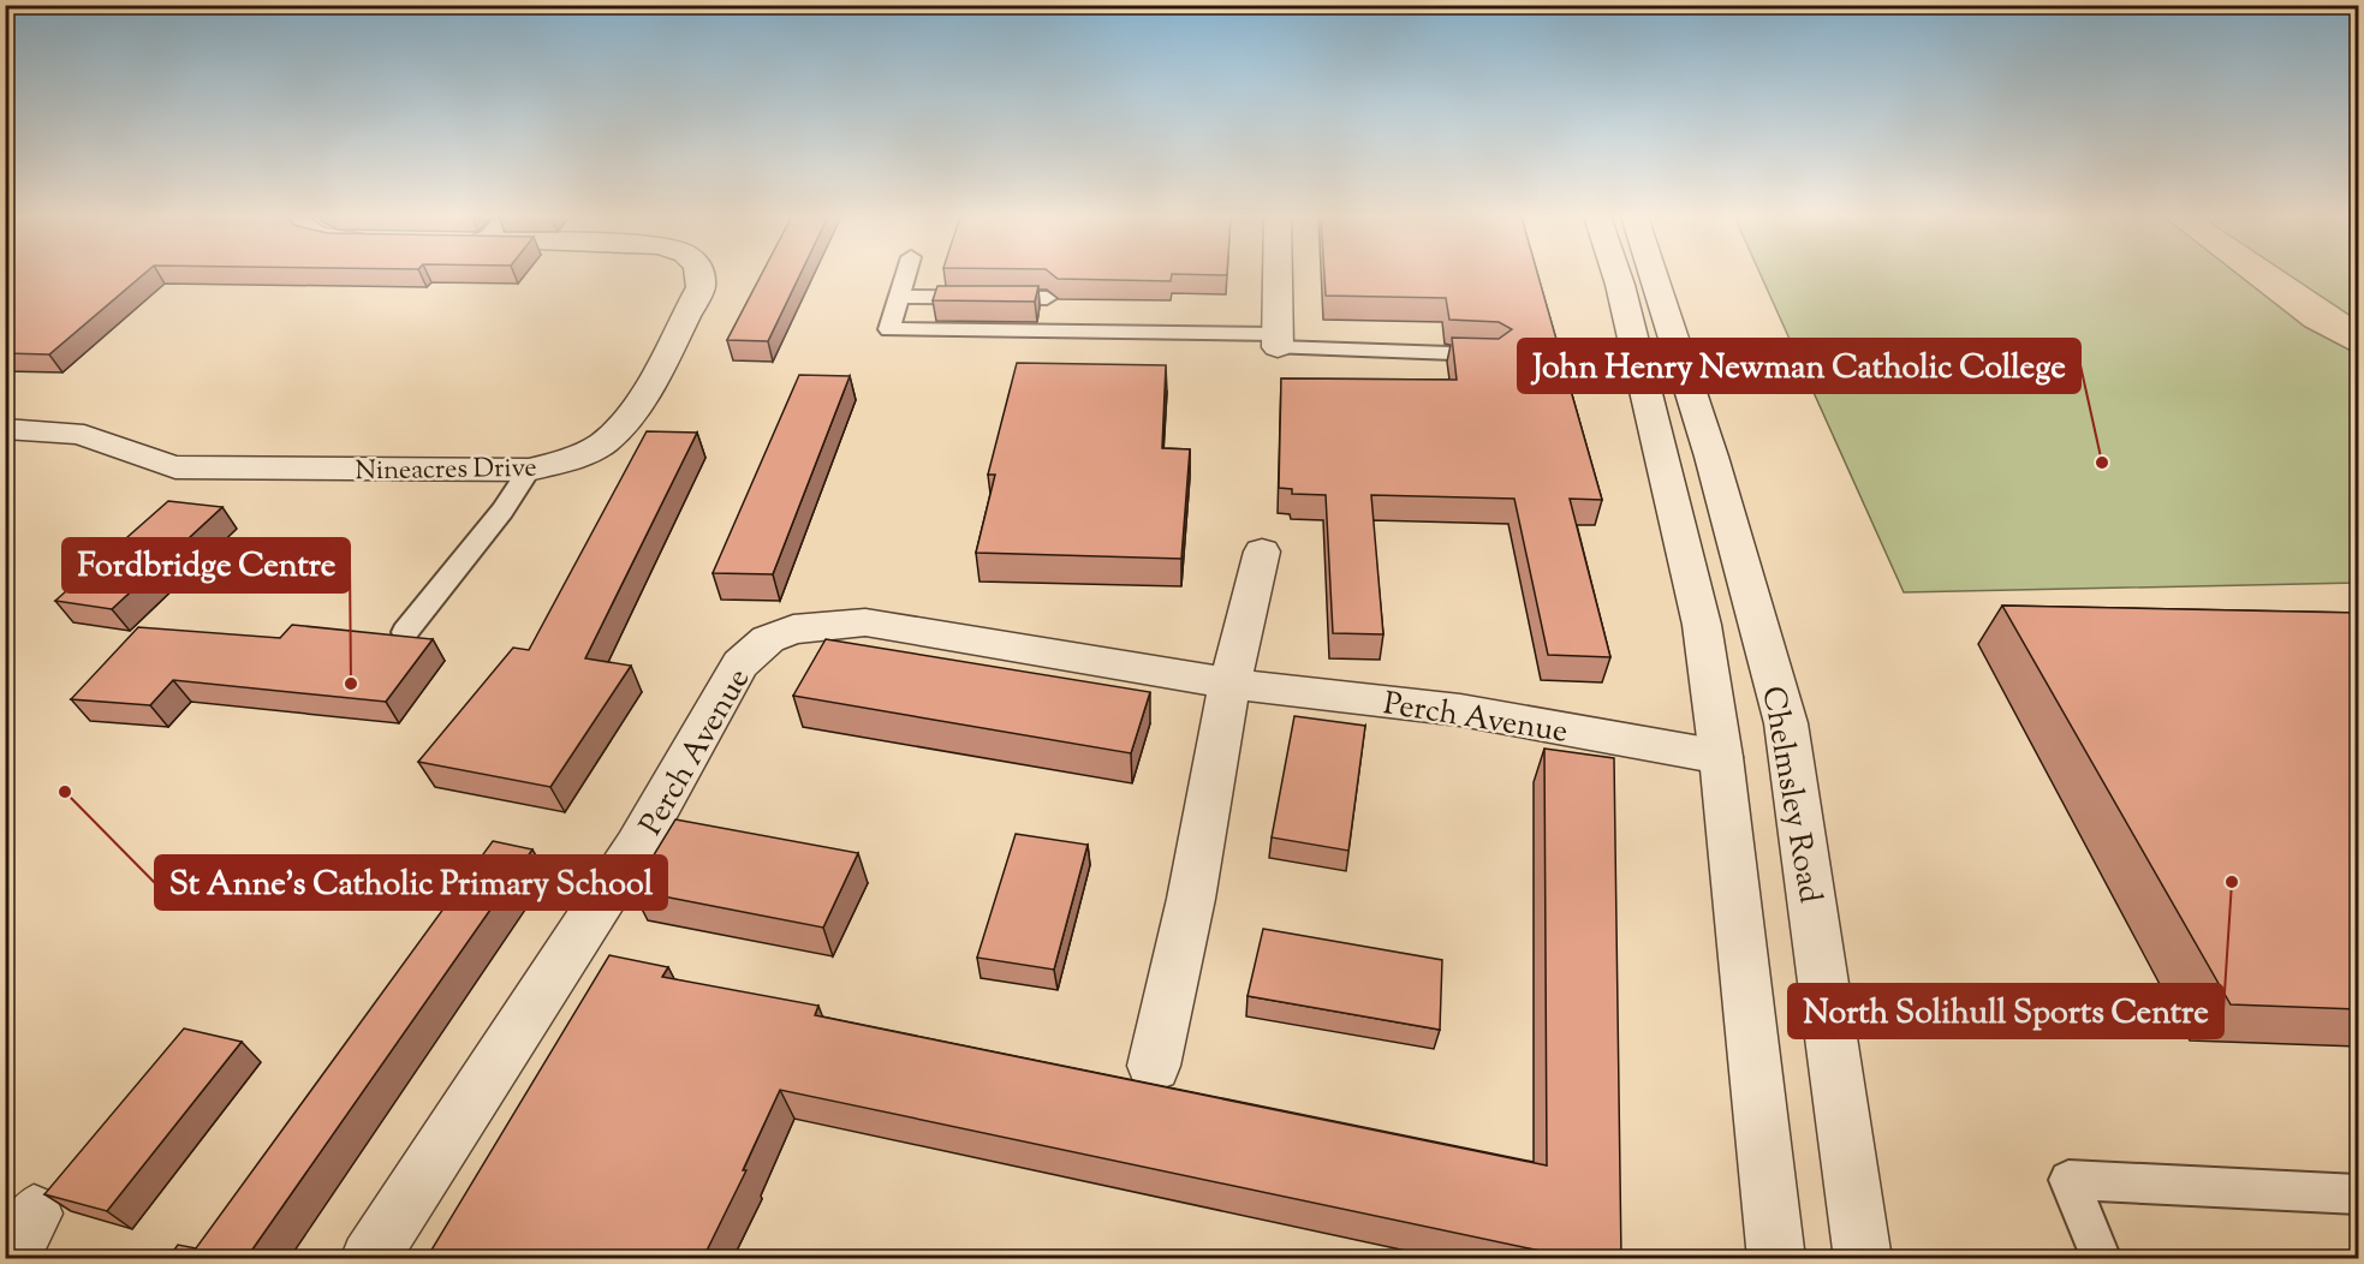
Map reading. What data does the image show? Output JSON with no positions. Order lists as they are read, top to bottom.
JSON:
{
  "streets": {
    "street": ["Nineacres Drive", "Perch Avenue", "Chelmsley Road"]
  },
  "crossings": [
    ["Perch Avenue", "Chelmsley Road"]
  ],
  "places": [
    "John Henry Newman Catholic College",
    "Fordbridge Centre",
    "St Anne's Catholic Primary School",
    "North Solihull Sports Centre"
  ]
}
